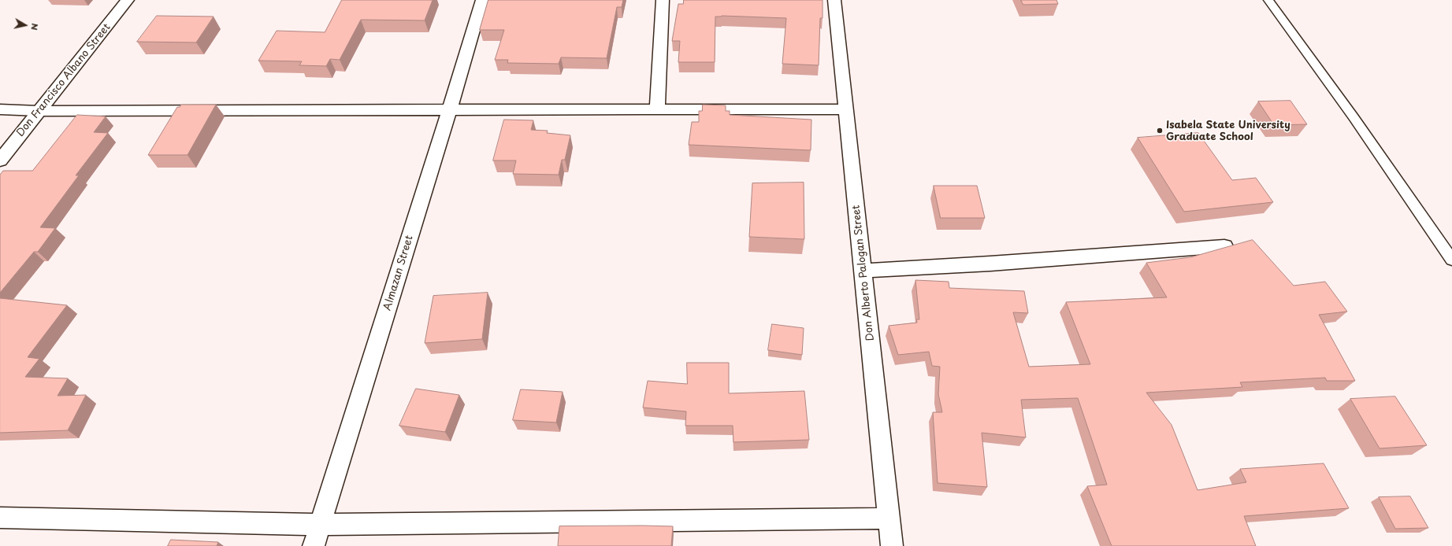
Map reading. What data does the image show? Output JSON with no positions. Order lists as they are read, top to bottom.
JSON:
{
  "streets": {
    "street": ["Don Francisco Albano Street", "Almazan Street", "Don Alberto Palogan Street"]
  },
  "places": ["Isabela State University Graduate School"],
  "north": "right"
}
